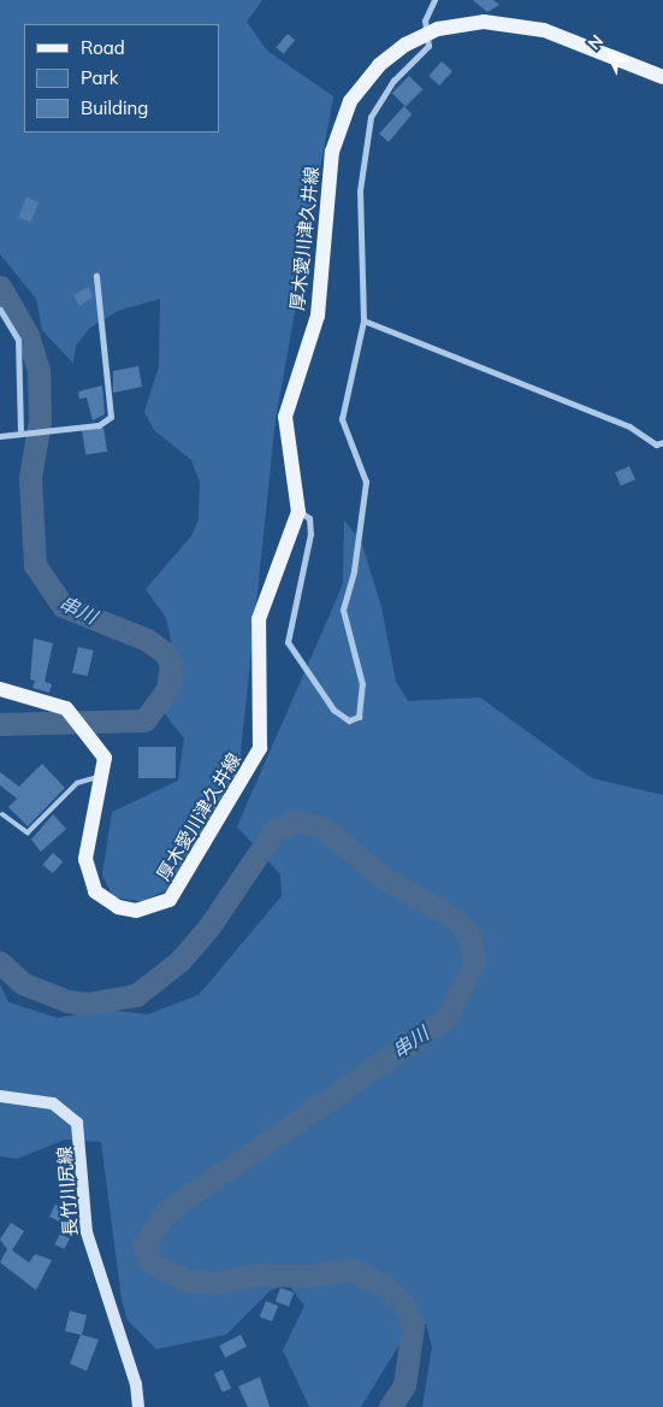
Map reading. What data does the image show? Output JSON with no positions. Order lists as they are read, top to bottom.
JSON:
{
  "streets": {
    "main road": ["厚木愛川津久井線", "長竹川尻線"]
  },
  "water": ["串川"],
  "legend": ["Road", "Park", "Building"],
  "north": "top left"
}
